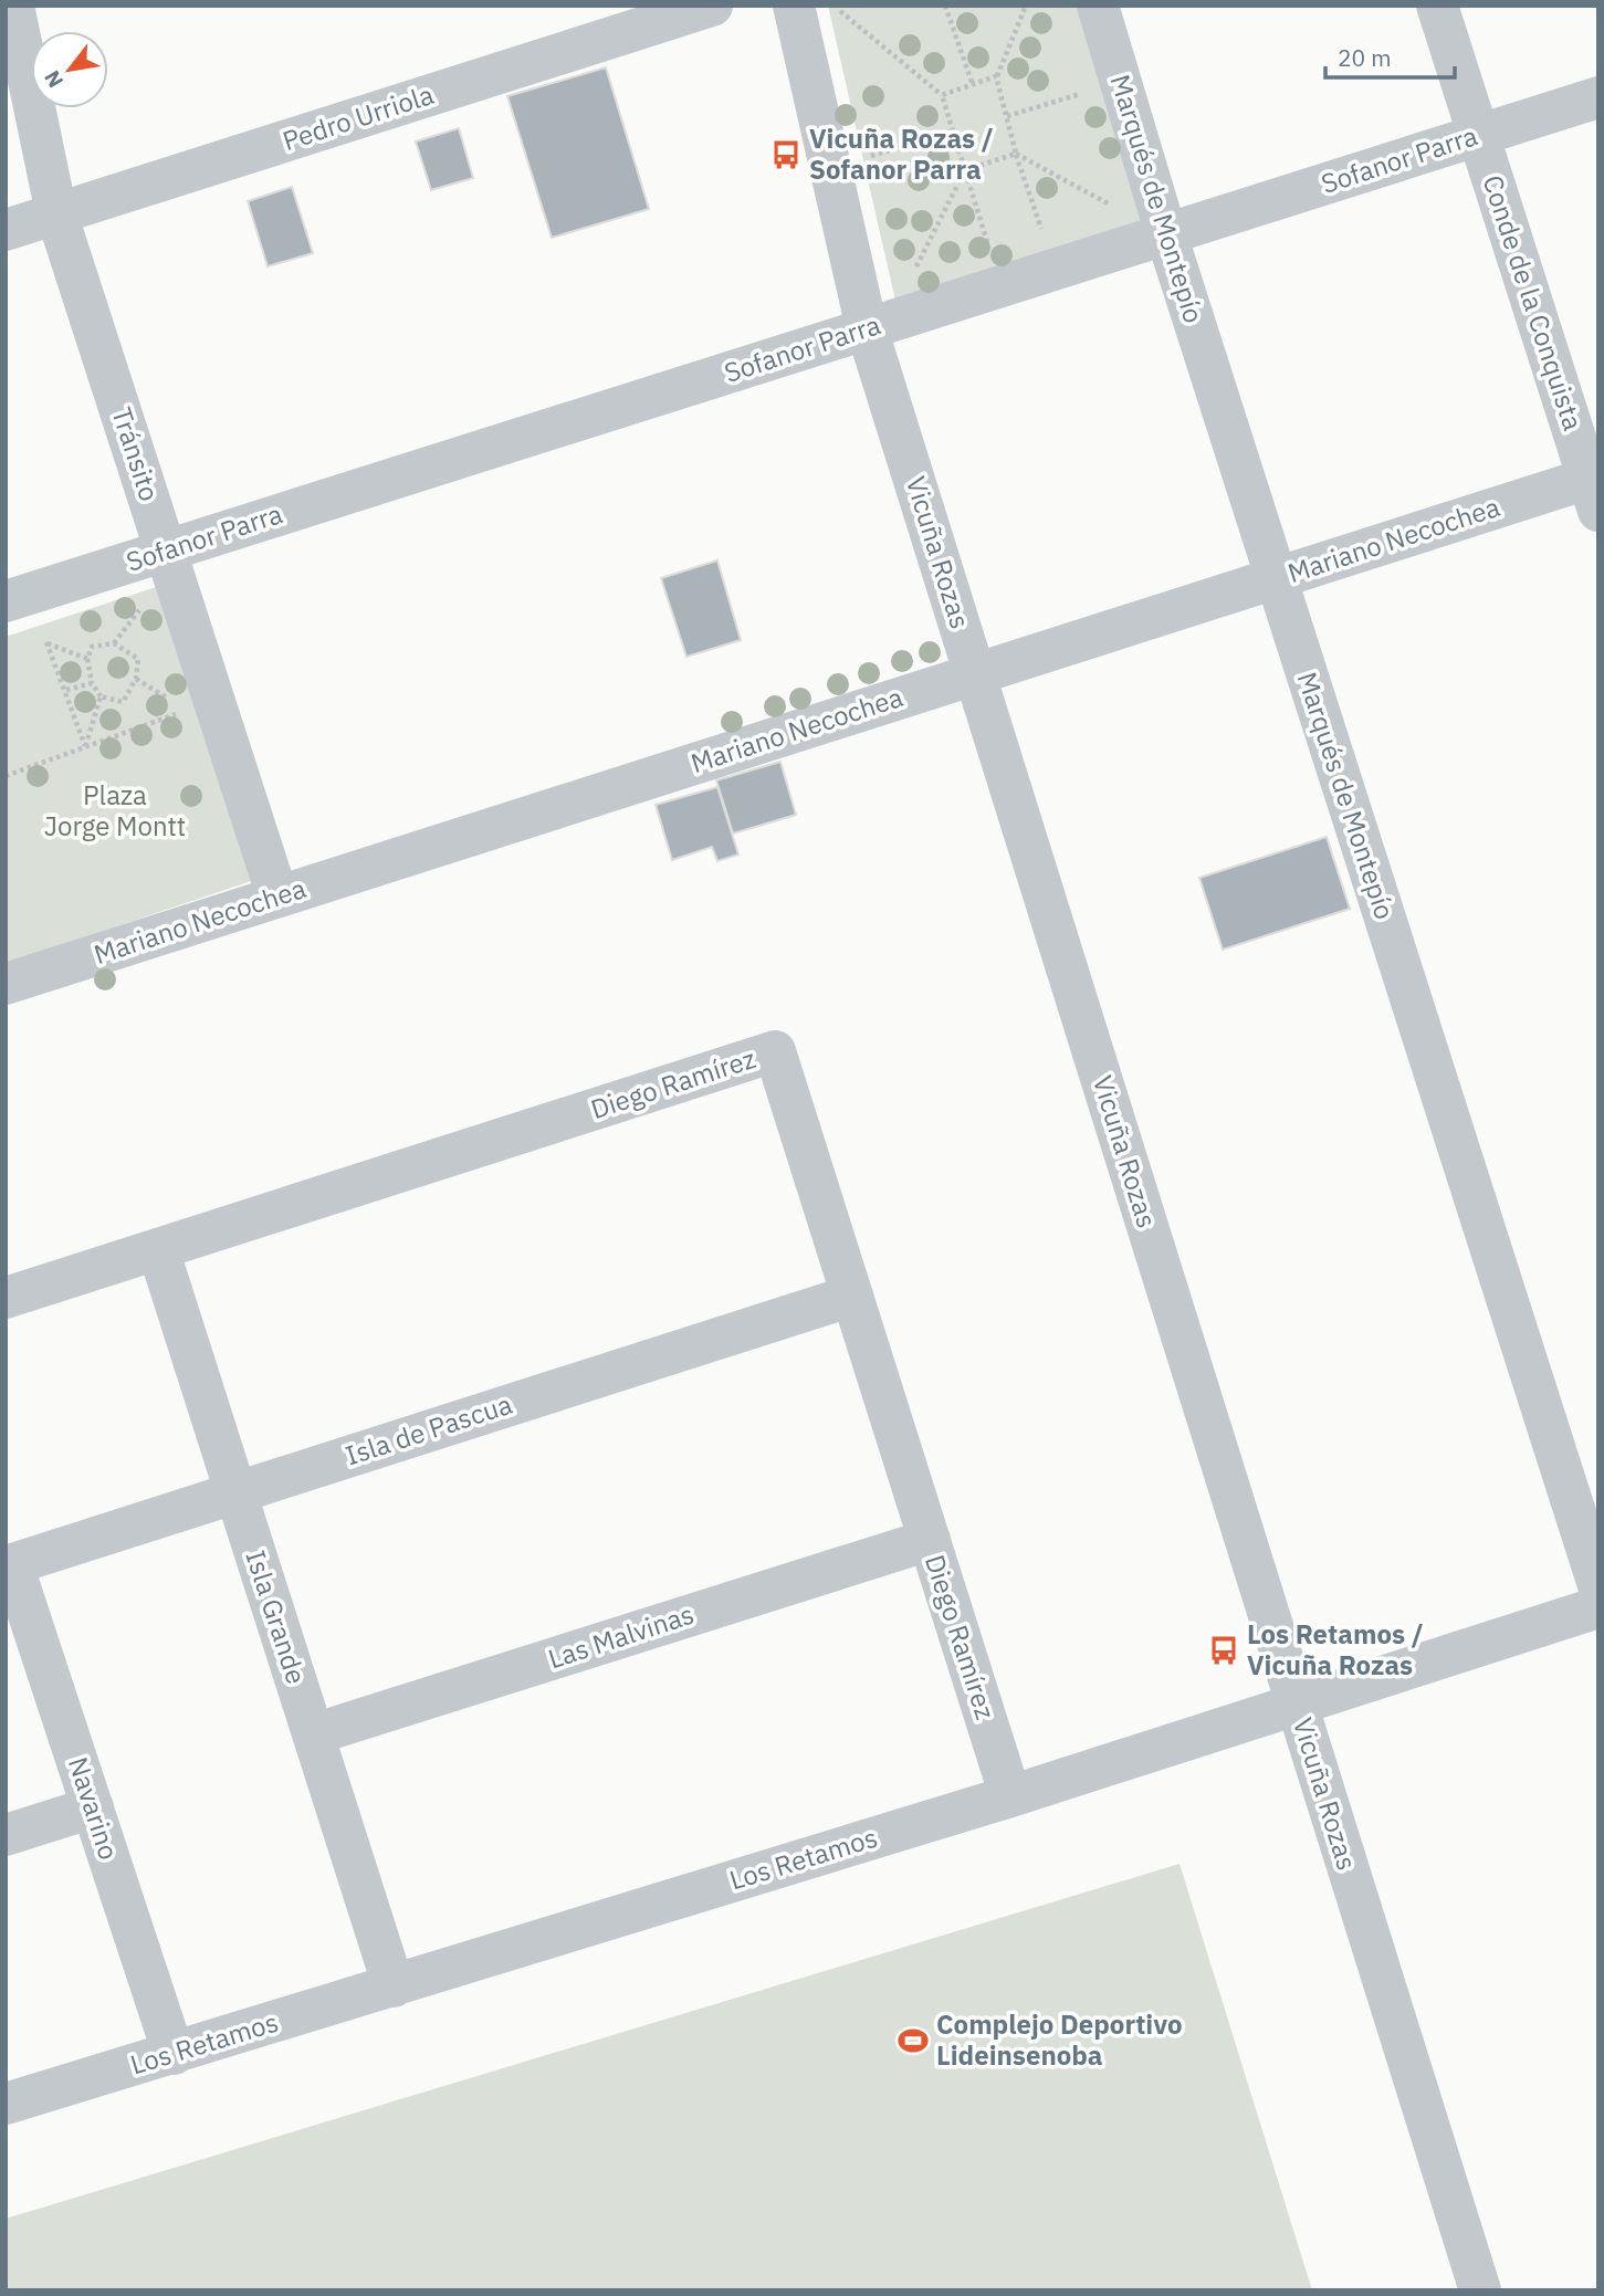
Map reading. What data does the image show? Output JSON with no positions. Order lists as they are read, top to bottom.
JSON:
{
  "streets": {
    "street": [
      "Pedro Urriola",
      "Sofanor Parra",
      "Marqués de Montepío",
      "Conde de la Conquista",
      "Tránsito",
      "Mariano Necochea",
      "Vicuña Rozas",
      "Diego Ramírez",
      "Isla de Pascua",
      "Isla Grande",
      "Las Malvinas",
      "Navarino",
      "Los Retamos"
    ]
  },
  "crossings": [
    ["Pedro Urriola", "Tránsito"],
    ["Sofanor Parra", "Marqués de Montepío"],
    ["Sofanor Parra", "Conde de la Conquista"],
    ["Sofanor Parra", "Tránsito"],
    ["Sofanor Parra", "Vicuña Rozas"],
    ["Marqués de Montepío", "Mariano Necochea"],
    ["Conde de la Conquista", "Mariano Necochea"],
    ["Tránsito", "Mariano Necochea"],
    ["Mariano Necochea", "Vicuña Rozas"],
    ["Vicuña Rozas", "Los Retamos"],
    ["Diego Ramírez", "Isla de Pascua"],
    ["Diego Ramírez", "Isla Grande"],
    ["Diego Ramírez", "Las Malvinas"],
    ["Diego Ramírez", "Los Retamos"],
    ["Isla de Pascua", "Isla Grande"],
    ["Isla de Pascua", "Navarino"],
    ["Isla Grande", "Las Malvinas"],
    ["Isla Grande", "Los Retamos"],
    ["Navarino", "Los Retamos"]
  ],
  "parks": ["Plaza Jorge Montt"],
  "places": {
    "bus stop": ["Vicuña Rozas / Sofanor Parra", "Los Retamos / Vicuña Rozas"],
    "sports": ["Complejo Deportivo Lideinsenoba"]
  },
  "scale_bar": "20 m",
  "north": "bottom left"
}
